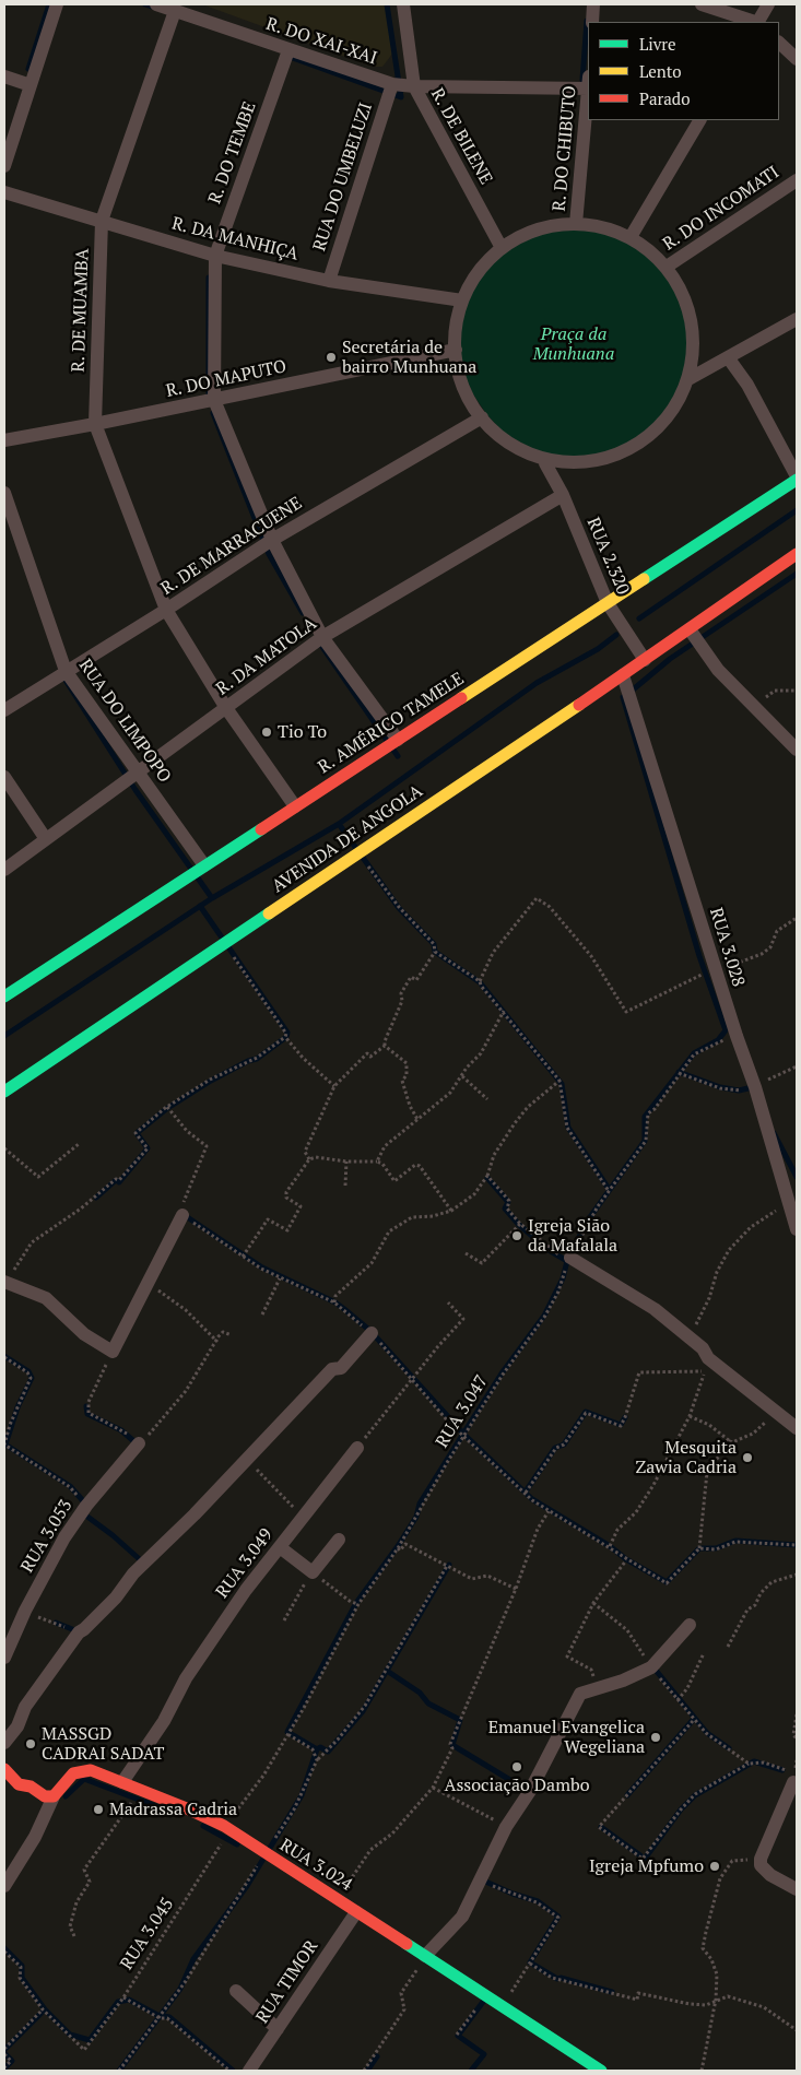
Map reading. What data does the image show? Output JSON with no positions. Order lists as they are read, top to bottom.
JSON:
{
  "streets": {
    "street": [
      "R. DO XAI-XAI",
      "R. DE BILENE",
      "R. DO CHIBUTO",
      "R. DO TEMBE",
      "RUA DO UMBELUZI",
      "R. DO INCOMATI",
      "R. DA MANHIÇA",
      "R. DE MUAMBA",
      "R. DO MAPUTO",
      "R. DE MARRACUENE",
      "RUA 2.320",
      "R. DA MATOLA",
      "RUA DO LIMPOPO",
      "R. AMÉRICO TAMELE",
      "AVENIDA DE ANGOLA",
      "RUA 3.028",
      "RUA 3.053",
      "RUA 3.049",
      "RUA 3.024",
      "RUA TIMOR"
    ],
    "path": ["RUA 3.047", "RUA 3.045"]
  },
  "crossings": [
    ["R. DO XAI-XAI", "R. DE BILENE"],
    ["R. DO XAI-XAI", "R. DO TEMBE"],
    ["R. DO XAI-XAI", "RUA DO UMBELUZI"],
    ["R. DO XAI-XAI", "R. DE MUAMBA"],
    ["R. DO TEMBE", "R. DA MANHIÇA"],
    ["R. DO TEMBE", "R. DO MAPUTO"],
    ["RUA DO UMBELUZI", "R. DA MANHIÇA"],
    ["R. DA MANHIÇA", "R. DE MUAMBA"],
    ["R. DE MUAMBA", "R. DO MAPUTO"],
    ["R. DE MUAMBA", "R. DE MARRACUENE"],
    ["R. DE MUAMBA", "R. DA MATOLA"],
    ["R. DE MUAMBA", "R. AMÉRICO TAMELE"],
    ["R. DE MARRACUENE", "RUA DO LIMPOPO"],
    ["RUA 2.320", "R. DA MATOLA"],
    ["RUA 2.320", "R. AMÉRICO TAMELE"],
    ["RUA 2.320", "AVENIDA DE ANGOLA"],
    ["R. DA MATOLA", "RUA DO LIMPOPO"],
    ["RUA DO LIMPOPO", "R. AMÉRICO TAMELE"],
    ["AVENIDA DE ANGOLA", "RUA 3.028"],
    ["RUA 3.028", "RUA 3.047"],
    ["RUA 3.047", "RUA 3.024"],
    ["RUA 3.047", "RUA 3.045"],
    ["RUA 3.049", "RUA 3.024"],
    ["RUA 3.024", "RUA 3.045"],
    ["RUA 3.024", "RUA TIMOR"]
  ],
  "parks": ["Praça da Munhuana"],
  "places": [
    "Secretária de bairro Munhuana",
    "Tio To",
    "Igreja Sião da Mafalala",
    "Mesquita Zawia Cadria",
    "Emanuel Evangelica Wegeliana",
    "MASSGD CADRAI SADAT",
    "Associação Dambo",
    "Madrassa Cadria",
    "Igreja Mpfumo"
  ],
  "legend": ["Livre", "Lento", "Parado"]
}
